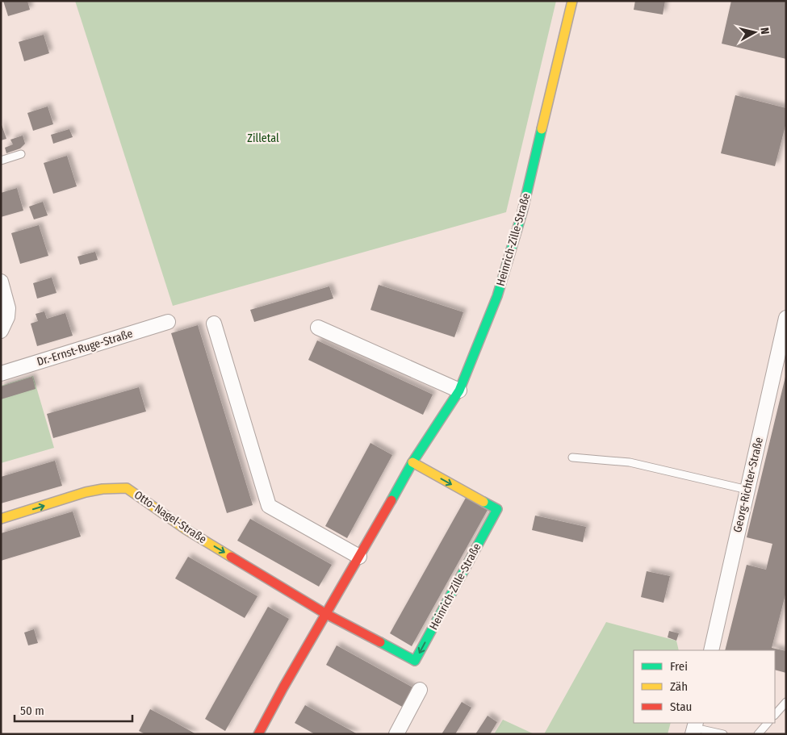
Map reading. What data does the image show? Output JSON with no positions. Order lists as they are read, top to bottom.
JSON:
{
  "streets": {
    "street": [
      "Heinrich-Zille-Straße",
      "Dr.-Ernst-Ruge-Straße",
      "Georg-Richter-Straße",
      "Otto-Nagel-Straße"
    ]
  },
  "crossings": [
    ["Heinrich-Zille-Straße", "Otto-Nagel-Straße"]
  ],
  "one_way": ["Otto-Nagel-Straße"],
  "parks": ["Zilletal"],
  "legend": ["Frei", "Zäh", "Stau"],
  "scale_bar": "50 m",
  "north": "right"
}
